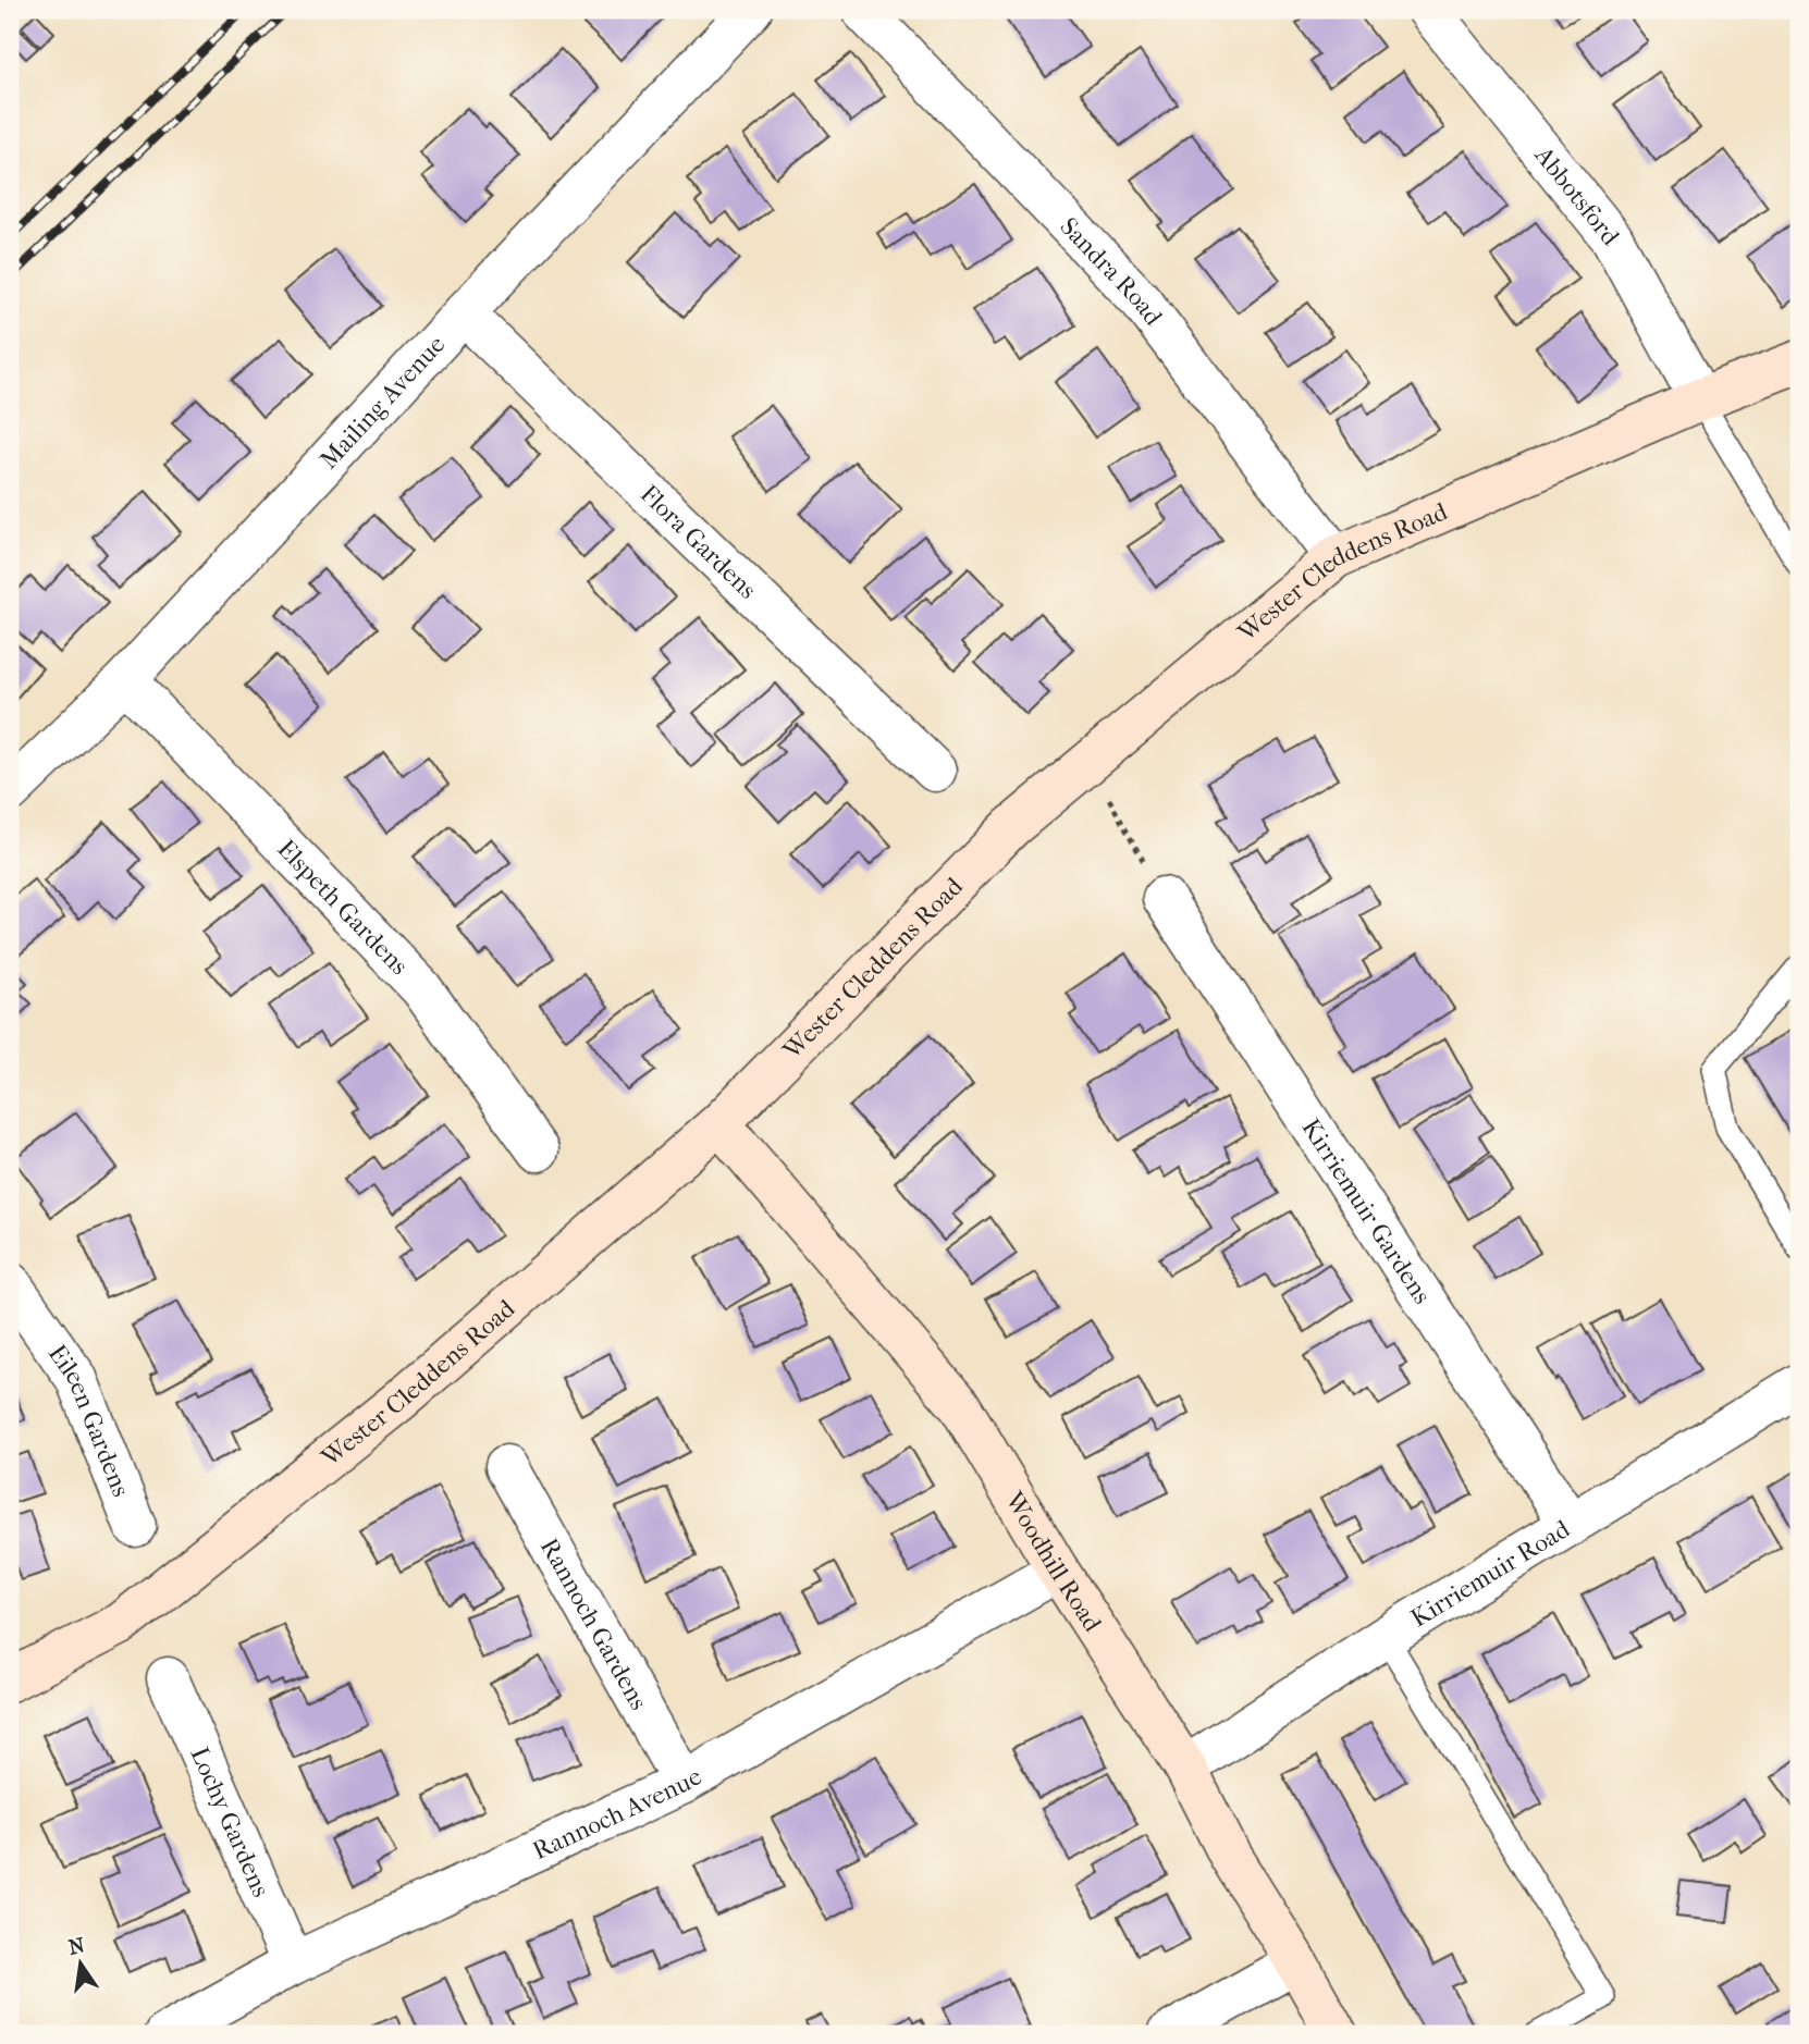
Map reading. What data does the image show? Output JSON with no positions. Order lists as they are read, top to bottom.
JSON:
{
  "streets": {
    "street": [
      "Abbotsford",
      "Sandra Road",
      "Mailing Avenue",
      "Flora Gardens",
      "Wester Cleddens Road",
      "Elspeth Gardens",
      "Kirriemuir Gardens",
      "Eileen Gardens",
      "Woodhill Road",
      "Kirriemuir Road",
      "Rannoch Gardens",
      "Rannoch Avenue",
      "Lochy Gardens"
    ]
  },
  "crossings": [
    ["Abbotsford", "Wester Cleddens Road"],
    ["Sandra Road", "Wester Cleddens Road"],
    ["Mailing Avenue", "Flora Gardens"],
    ["Mailing Avenue", "Elspeth Gardens"],
    ["Wester Cleddens Road", "Woodhill Road"],
    ["Kirriemuir Gardens", "Kirriemuir Road"],
    ["Woodhill Road", "Kirriemuir Road"],
    ["Woodhill Road", "Rannoch Avenue"],
    ["Rannoch Gardens", "Rannoch Avenue"],
    ["Rannoch Avenue", "Lochy Gardens"]
  ],
  "north": "top"
}
